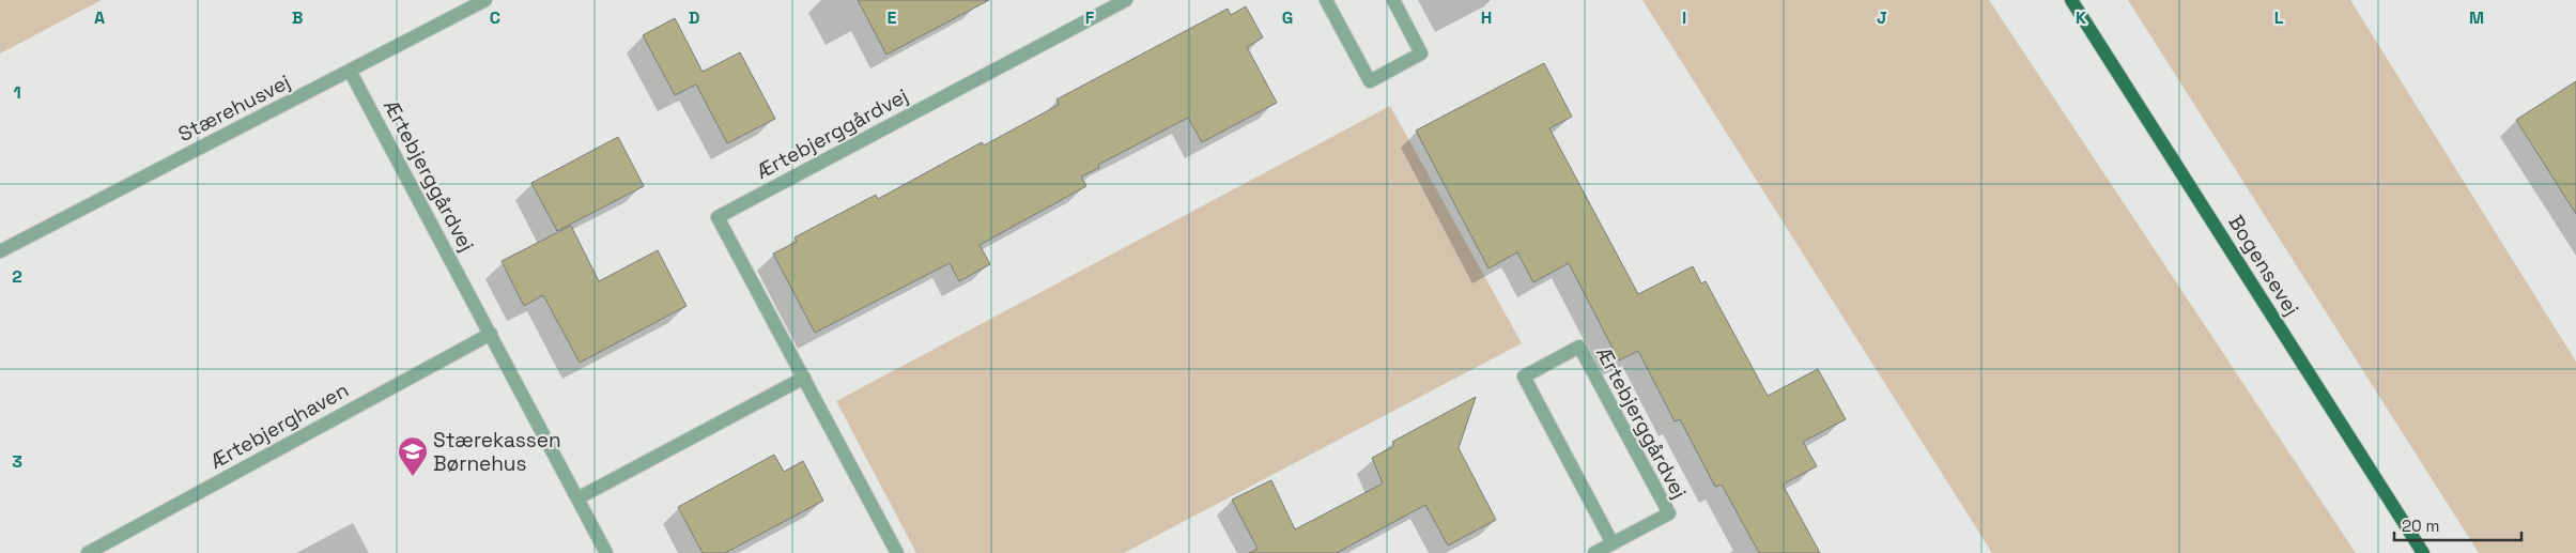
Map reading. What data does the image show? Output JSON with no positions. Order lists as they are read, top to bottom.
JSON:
{
  "streets": {
    "main road": ["Bogensevej"],
    "street": ["Stærehusvej", "Ærtebjerggårdvej", "Ærtebjerghaven"]
  },
  "crossings": [
    ["Stærehusvej", "Ærtebjerggårdvej"],
    ["Ærtebjerggårdvej", "Ærtebjerghaven"]
  ],
  "places": {
    "school or university": ["Stærekassen Børnehus"]
  },
  "scale_bar": "20 m",
  "grid": {
    "columns": [
      "A",
      "B",
      "C",
      "D",
      "E",
      "F",
      "G",
      "H",
      "I",
      "J",
      "K",
      "L",
      "M"
    ],
    "rows": ["1", "2", "3"]
  }
}
